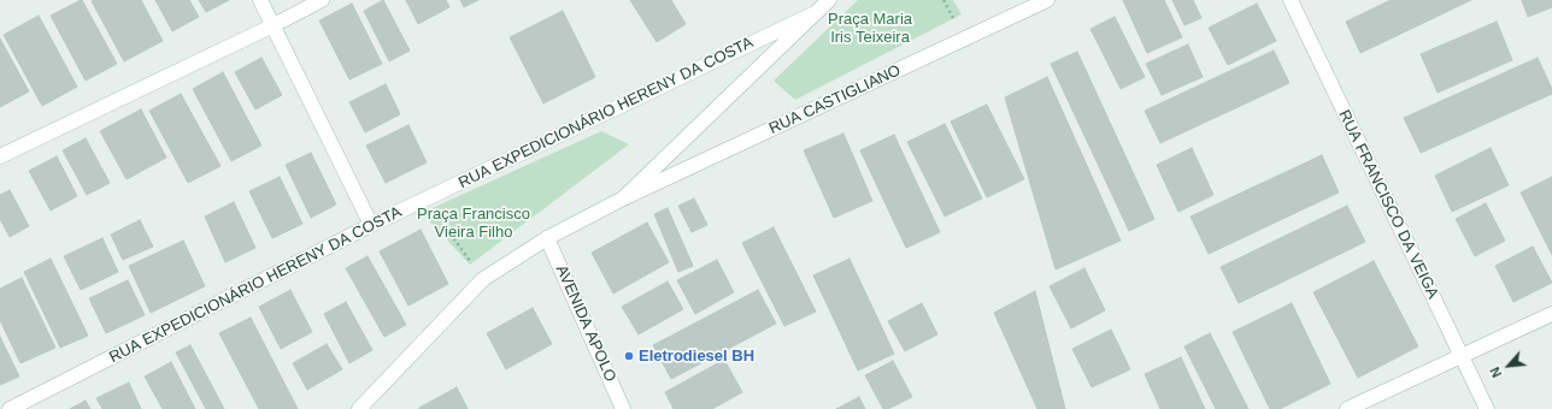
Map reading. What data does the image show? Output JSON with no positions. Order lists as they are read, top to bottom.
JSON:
{
  "streets": {
    "street": [
      "RUA CASTIGLIANO",
      "RUA EXPEDICIONÁRIO HERENY DA COSTA",
      "RUA FRANCISCO DA VEIGA",
      "AVENIDA APOLO"
    ]
  },
  "parks": ["Praça Maria Iris Teixeira", "Praça Francisco Vieira Filho"],
  "places": ["Eletrodiesel BH"],
  "north": "bottom left"
}
